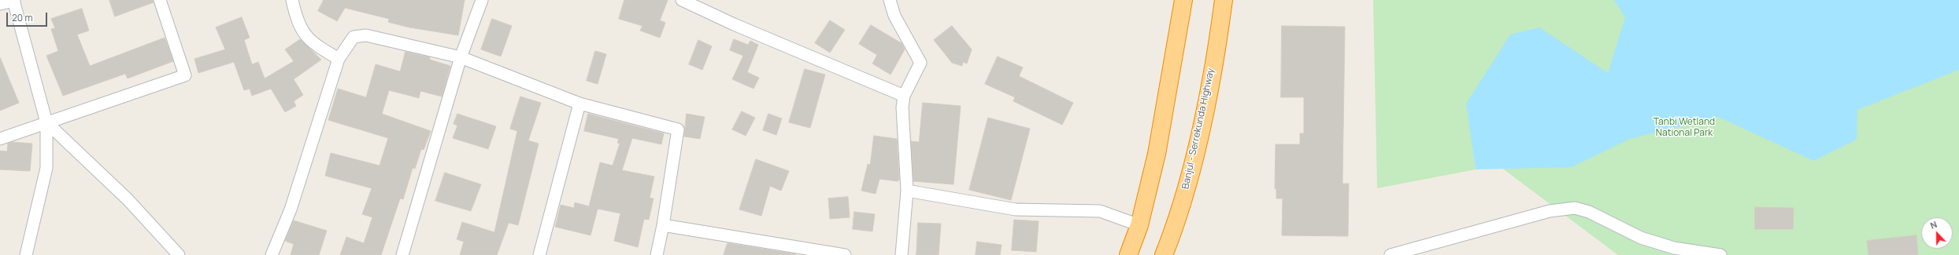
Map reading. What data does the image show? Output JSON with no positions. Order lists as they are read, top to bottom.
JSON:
{
  "streets": {
    "highway": ["Banjul - Serrekunda Highway"]
  },
  "parks": ["Tanbi Wetland National Park"],
  "scale_bar": "20 m",
  "north": "top"
}
